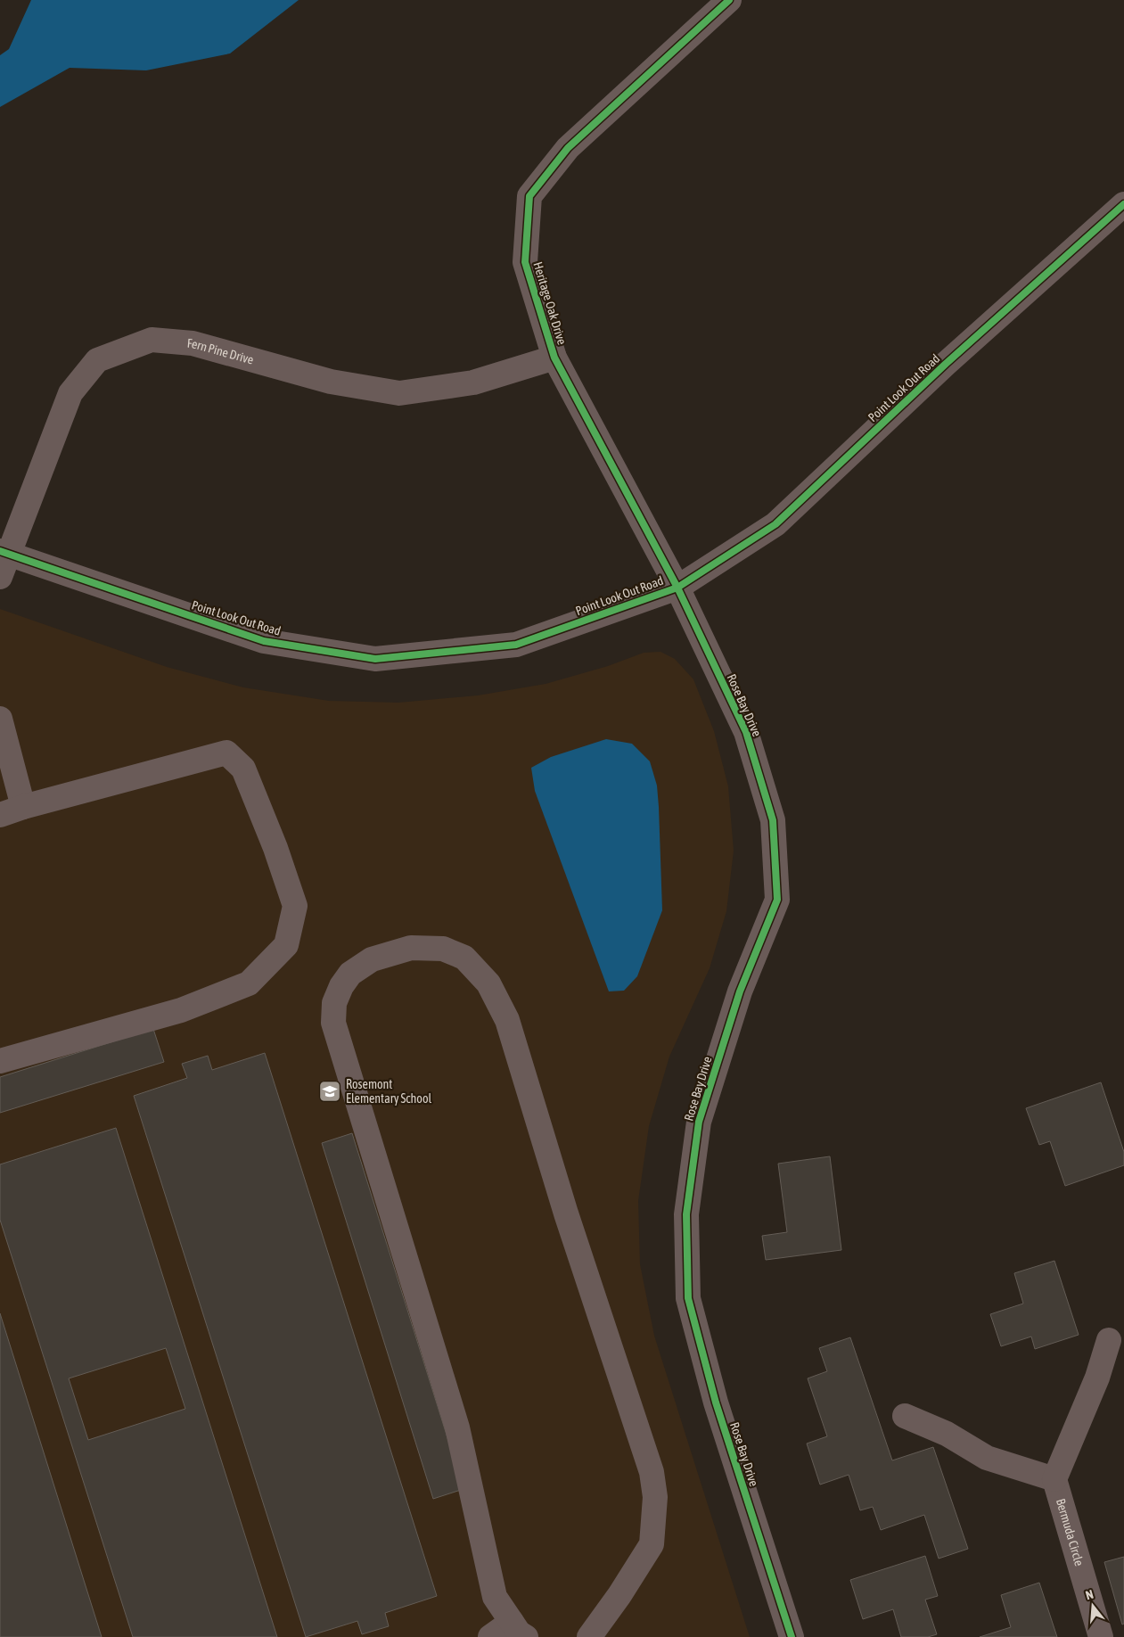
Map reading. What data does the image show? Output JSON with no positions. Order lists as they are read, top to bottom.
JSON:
{
  "streets": {
    "street": [
      "Heritage Oak Drive",
      "Fern Pine Drive",
      "Point Look Out Road",
      "Rose Bay Drive",
      "Bermuda Circle"
    ]
  },
  "crossings": [
    ["Heritage Oak Drive", "Fern Pine Drive"],
    ["Heritage Oak Drive", "Point Look Out Road"],
    ["Heritage Oak Drive", "Rose Bay Drive"],
    ["Fern Pine Drive", "Point Look Out Road"],
    ["Point Look Out Road", "Rose Bay Drive"]
  ],
  "places": {
    "school or university": ["Rosemont Elementary School"]
  },
  "north": "top"
}
